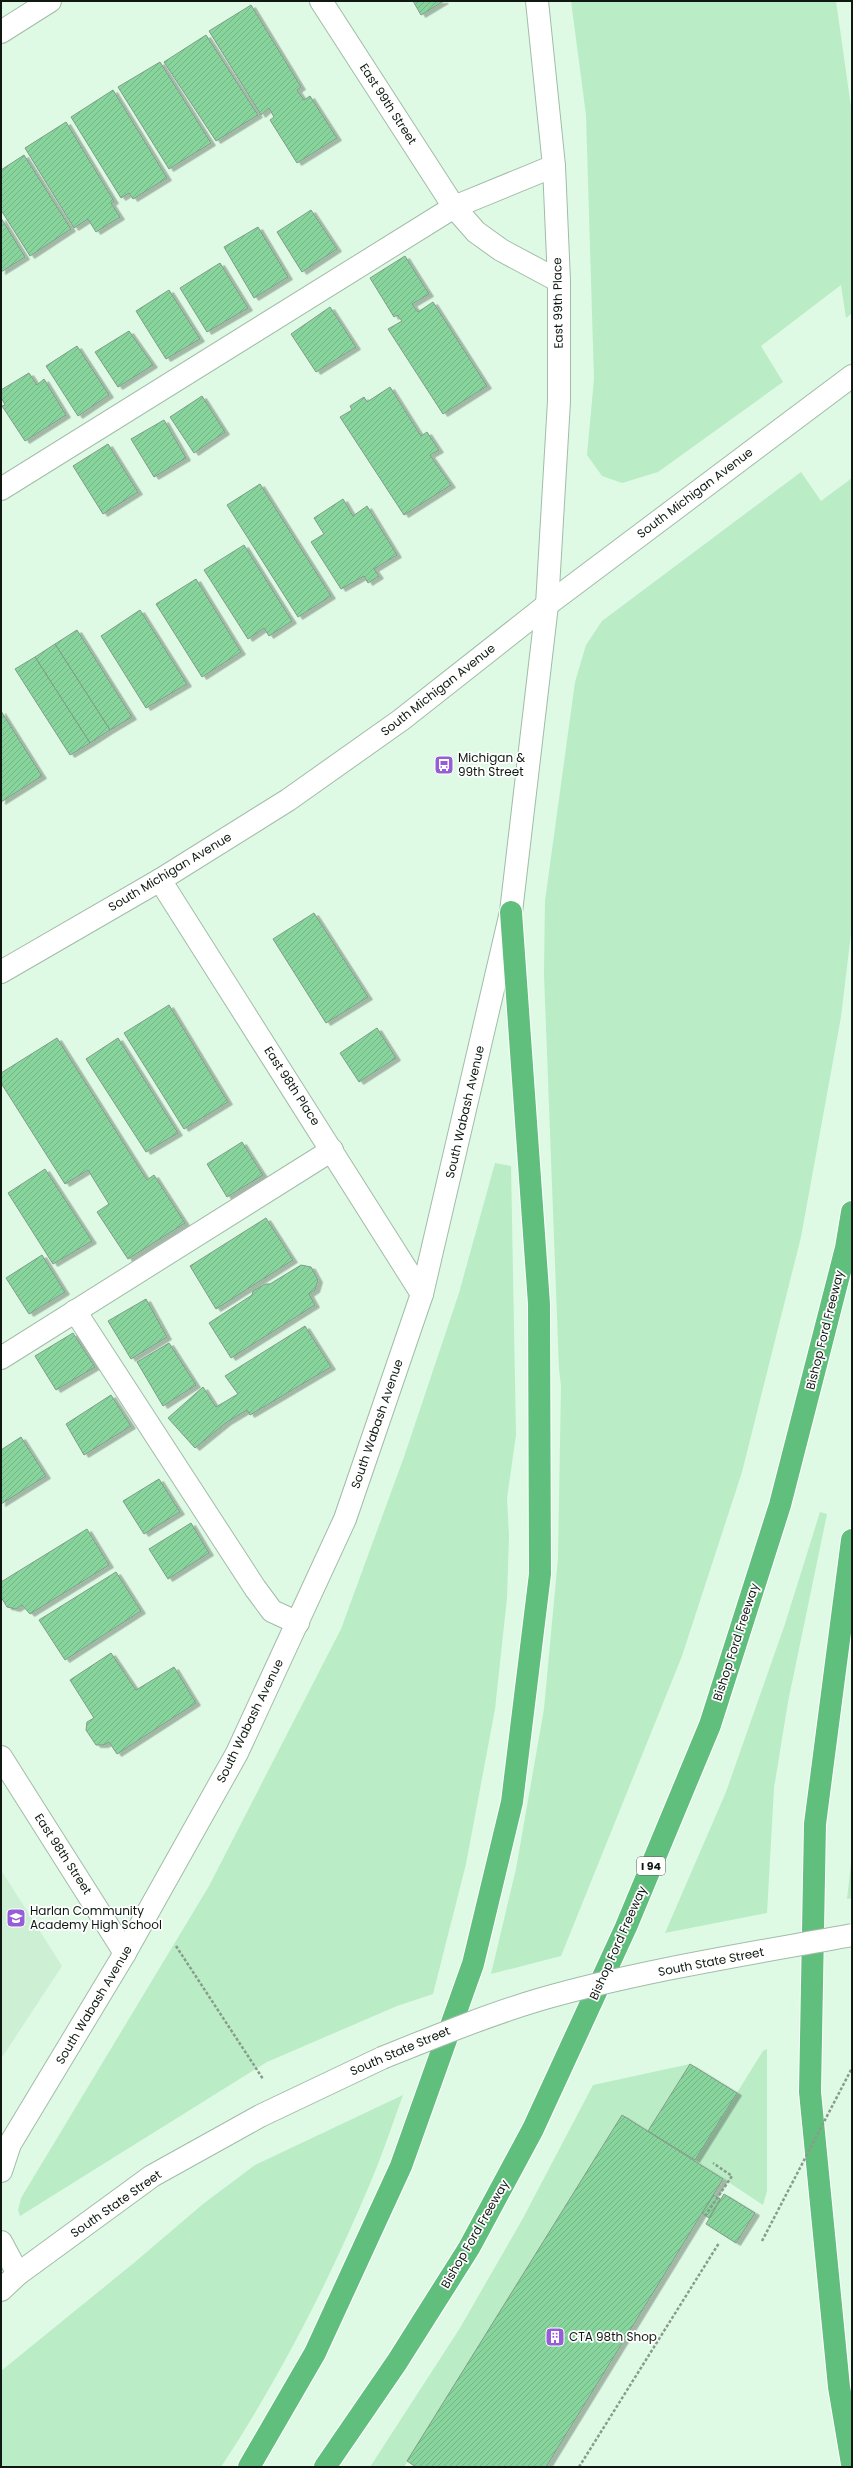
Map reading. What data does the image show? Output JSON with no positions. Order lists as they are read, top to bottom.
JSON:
{
  "streets": {
    "highway": ["Bishop Ford Freeway", "I 94"],
    "street": [
      "East 99th Street",
      "East 99th Place",
      "South Michigan Avenue",
      "East 98th Place",
      "South Wabash Avenue",
      "East 98th Street",
      "South State Street"
    ]
  },
  "crossings": [
    ["East 99th Street", "East 99th Place"],
    ["East 99th Place", "South Michigan Avenue"],
    ["East 99th Place", "South Wabash Avenue"],
    ["South Michigan Avenue", "East 98th Place"],
    ["South Michigan Avenue", "South Wabash Avenue"],
    ["East 98th Place", "South Wabash Avenue"],
    ["South Wabash Avenue", "East 98th Street"]
  ],
  "places": {
    "bus stop": ["Michigan & 99th Street"],
    "school or university": ["Harlan Community Academy High School"],
    "building": ["CTA 98th Shop"]
  }
}
